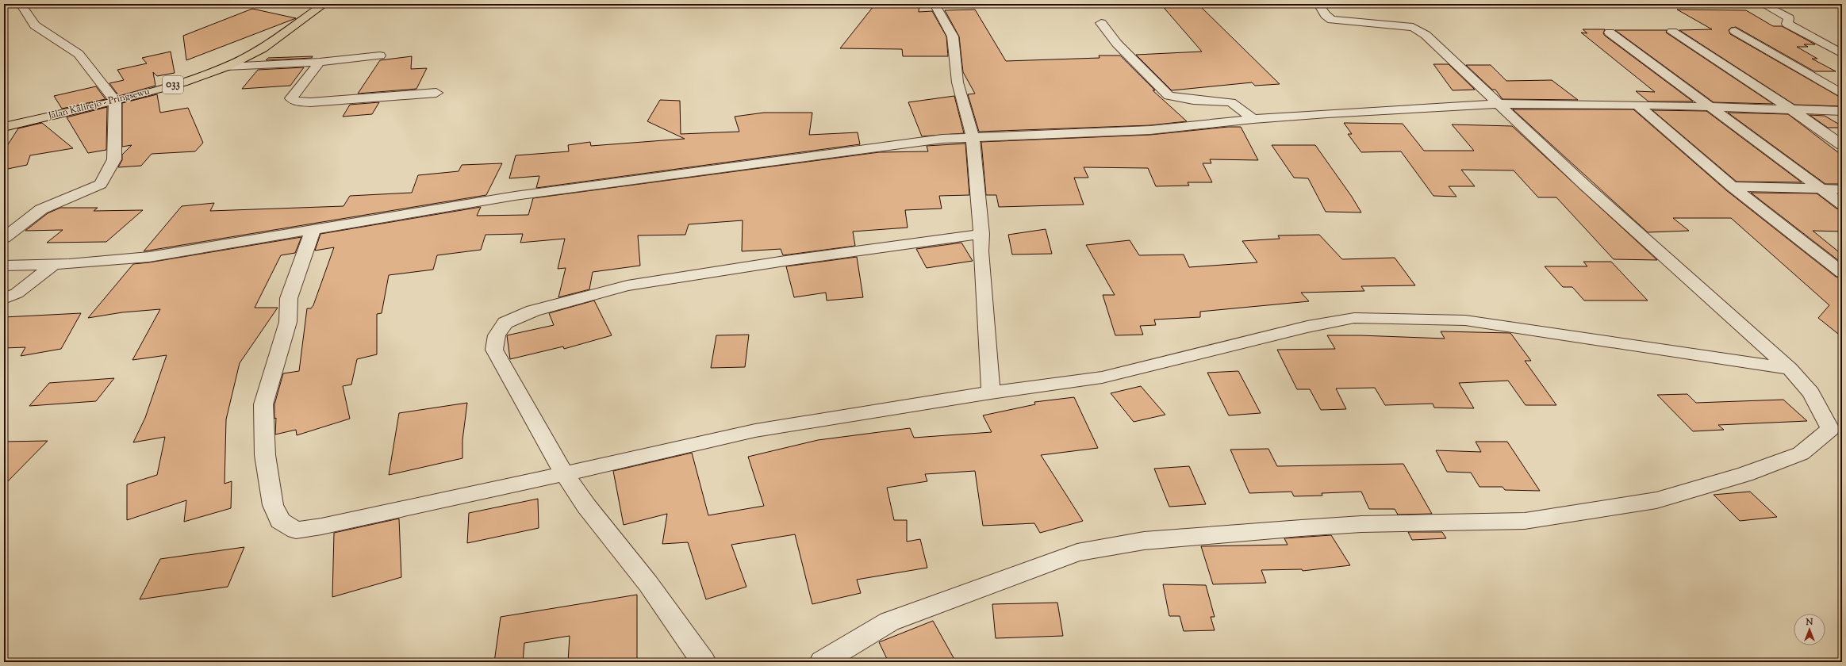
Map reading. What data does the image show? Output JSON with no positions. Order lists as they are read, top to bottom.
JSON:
{
  "streets": {
    "main road": ["033", "Jalan Kalirejo - Pringsewu"]
  },
  "north": "top"
}
